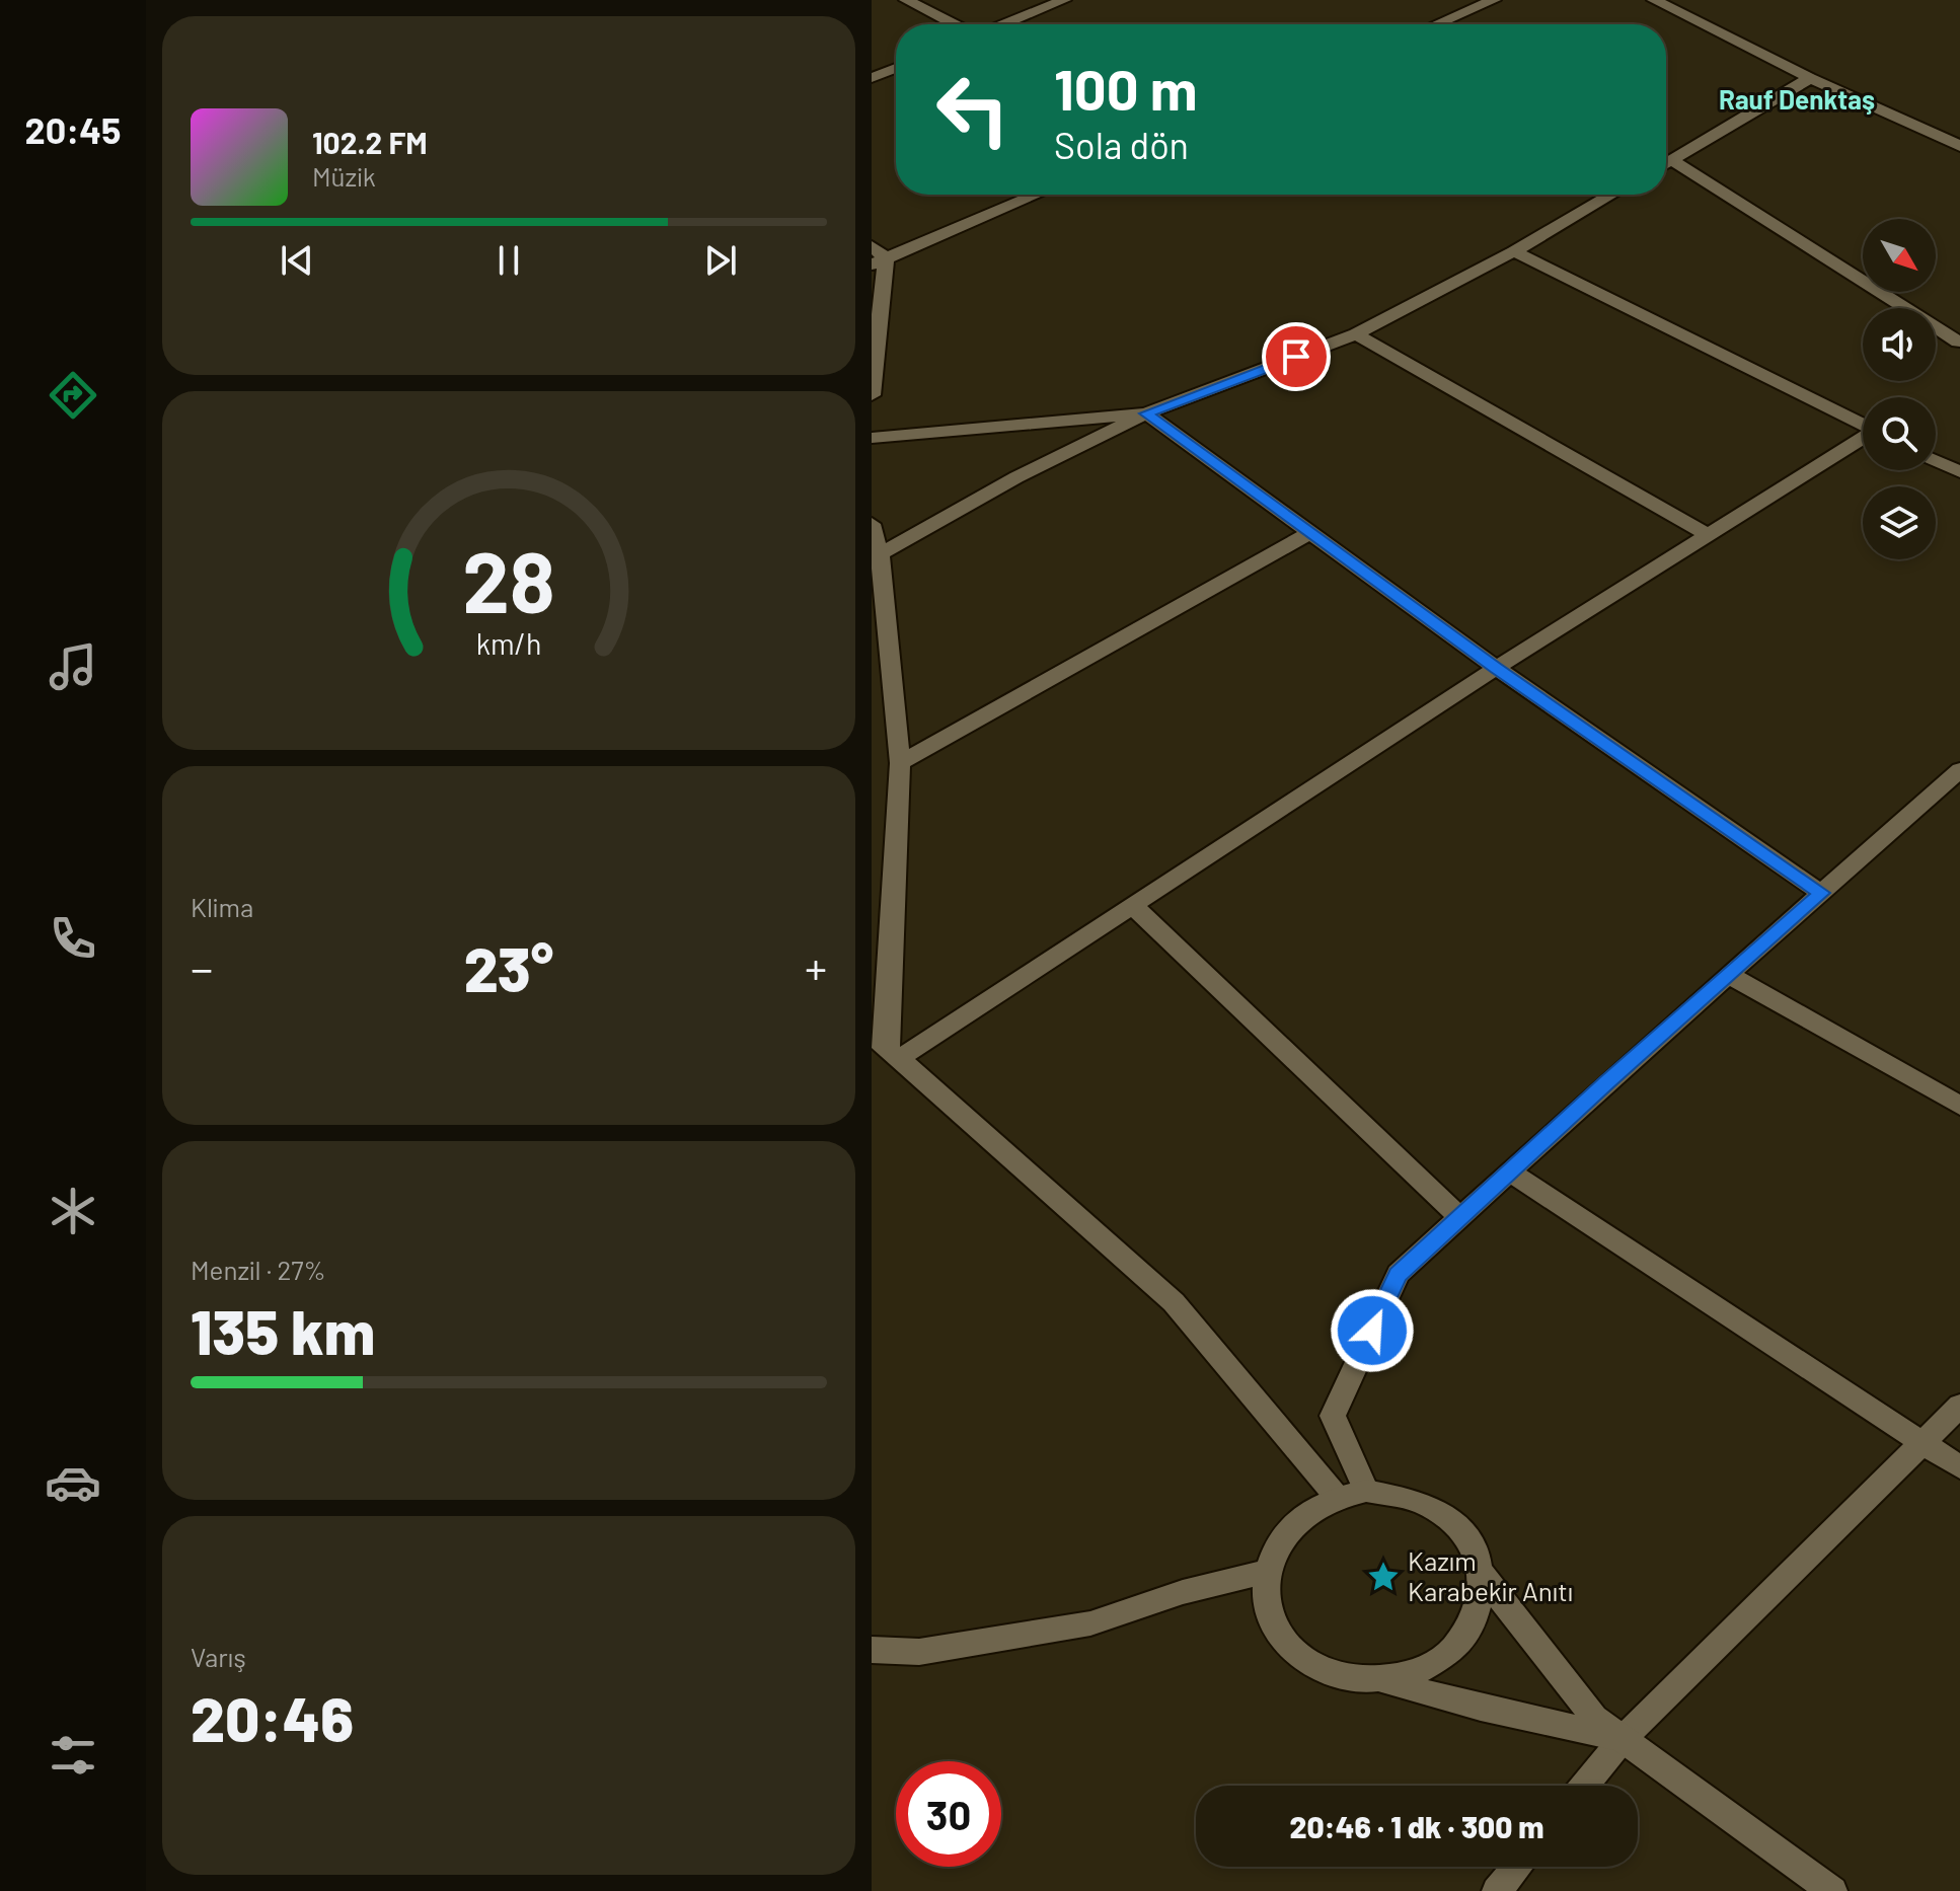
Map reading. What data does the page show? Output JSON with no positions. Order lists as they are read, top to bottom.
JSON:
{
  "districts": ["Rauf Denktaş"],
  "places": {
    "place": ["Kazım Karabekir Anıtı"]
  },
  "north": "bottom right",
  "page": {
    "tabs": "20:45",
    "turn": ["100 m", "Sola dön"],
    "song": ["102.2 FM", "Müzik"],
    "tile": [
      "Klima",
      ["Menzil · 27%", "135 km"],
      ["Varış", "20:46"]
    ],
    "heat": ["−", "23°", "+"],
    "limit": "30",
    "trip": "20:46 · 1 dk · 300 m",
    "gauge": ["28", "km/h"]
  }
}
